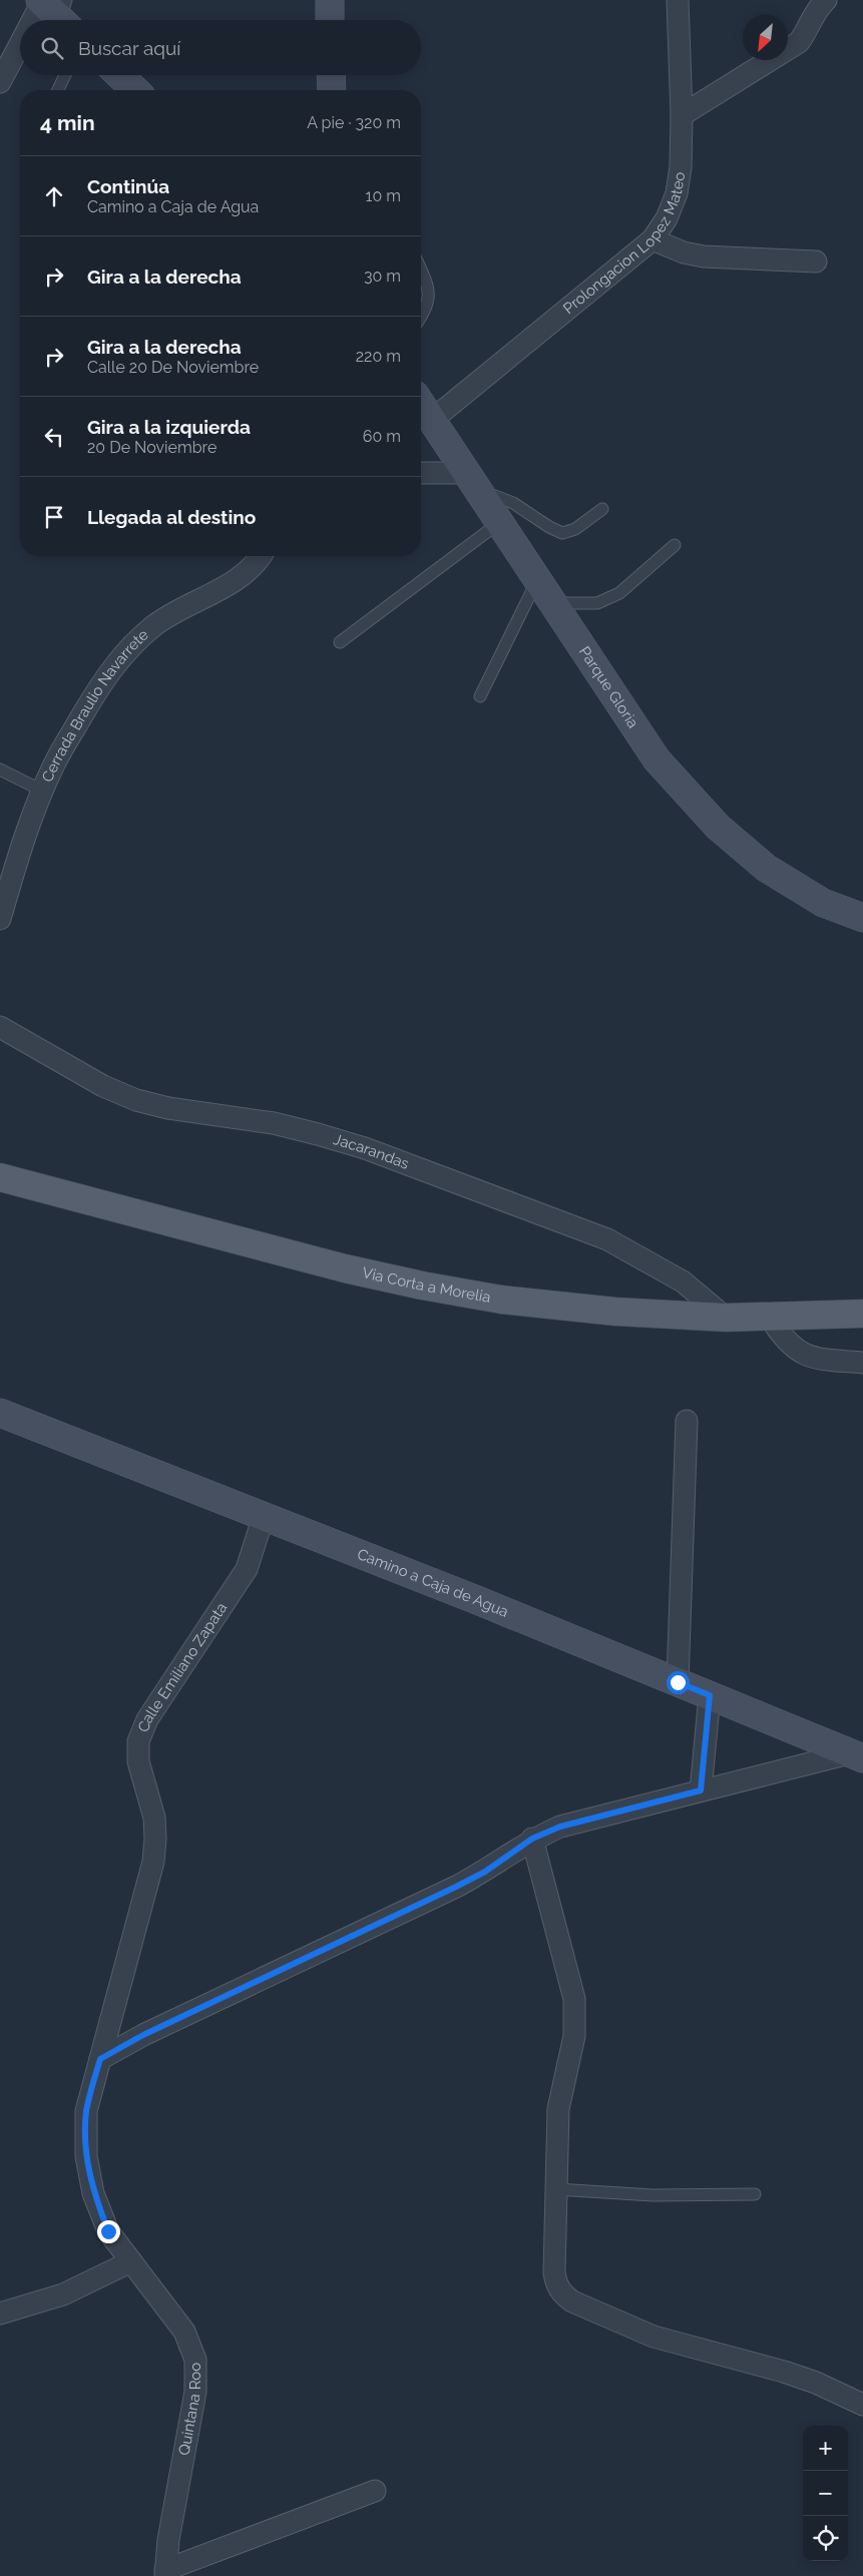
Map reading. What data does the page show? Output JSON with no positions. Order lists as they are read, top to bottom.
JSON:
{
  "streets": {
    "main road": ["Parque Gloria", "Via Corta a Morelia", "Camino a Caja de Agua"],
    "street": [
      "Prolongacion Lopez Mateo",
      "Cerrada Braulio Navarrete",
      "Jacarandas",
      "Calle Emiliano Zapata",
      "Quintana Roo"
    ]
  },
  "crossings": [
    ["Prolongacion Lopez Mateo", "Parque Gloria"],
    ["Jacarandas", "Via Corta a Morelia"],
    ["Camino a Caja de Agua", "Calle Emiliano Zapata"],
    ["Calle Emiliano Zapata", "Quintana Roo"]
  ],
  "north": "bottom left",
  "page": {
    "search": "Buscar aquí",
    "heading": ["4 min", "A pie · 320 m"],
    "list": [
      ["Continúa", "Camino a Caja de Agua", "10 m"],
      ["Gira a la derecha", "30 m"],
      ["Gira a la derecha", "Calle 20 De Noviembre", "220 m"],
      ["Gira a la izquierda", "20 De Noviembre", "60 m"],
      "Llegada al destino"
    ],
    "map_buttons": ["+", "−"]
  }
}
